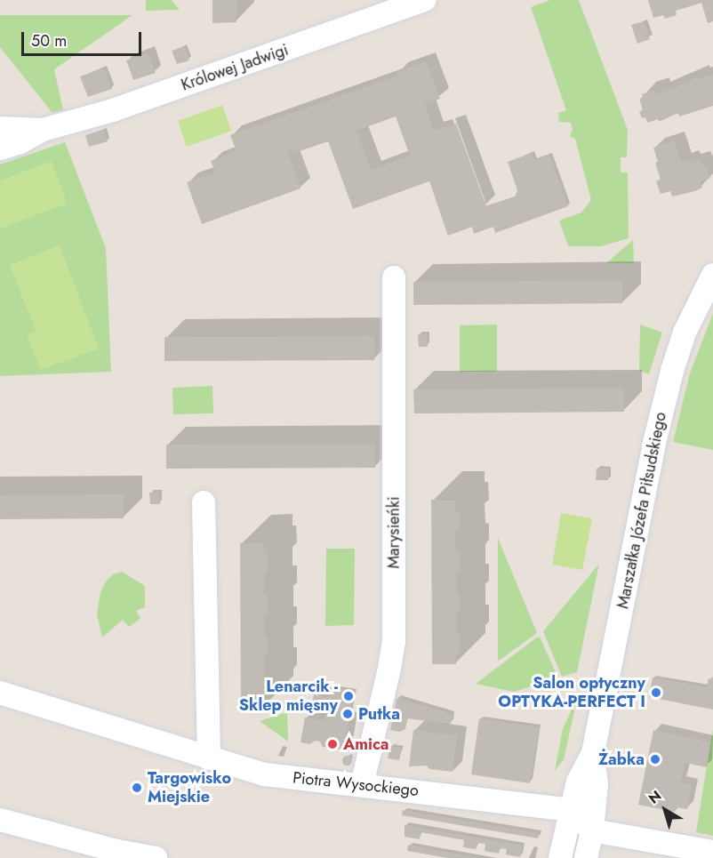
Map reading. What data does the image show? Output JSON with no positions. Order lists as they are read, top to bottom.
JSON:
{
  "streets": {
    "street": [
      "Królowej Jadwigi",
      "Marszałka Józefa Piłsudskiego",
      "Marysieńki",
      "Piotra Wysockiego"
    ]
  },
  "crossings": [
    ["Marszałka Józefa Piłsudskiego", "Piotra Wysockiego"],
    ["Marysieńki", "Piotra Wysockiego"]
  ],
  "places": [
    "Salon optyczny OPTYKA-PERFECT I",
    "Lenarcik - Sklep mięsny",
    "Putka",
    "Amica",
    "Żabka",
    "Targowisko Miejskie"
  ],
  "scale_bar": "50 m",
  "north": "top left"
}
